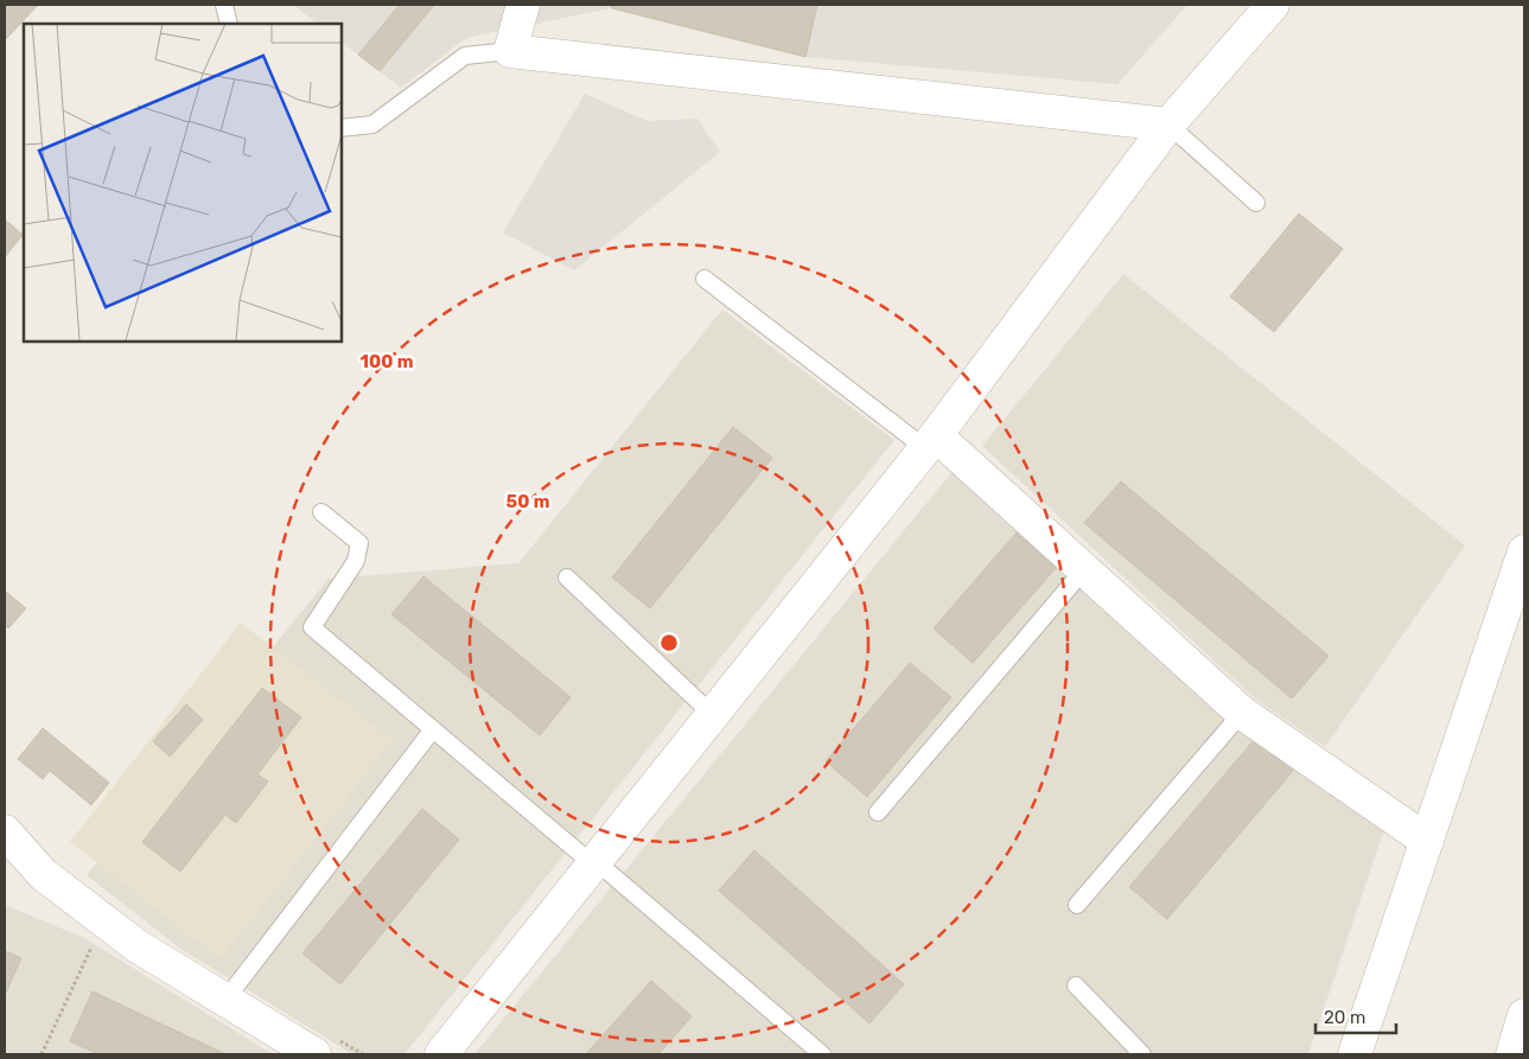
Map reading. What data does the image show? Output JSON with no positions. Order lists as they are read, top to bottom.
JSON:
{
  "scale_bar": "20 m",
  "rings": ["100 m", "50 m"]
}
